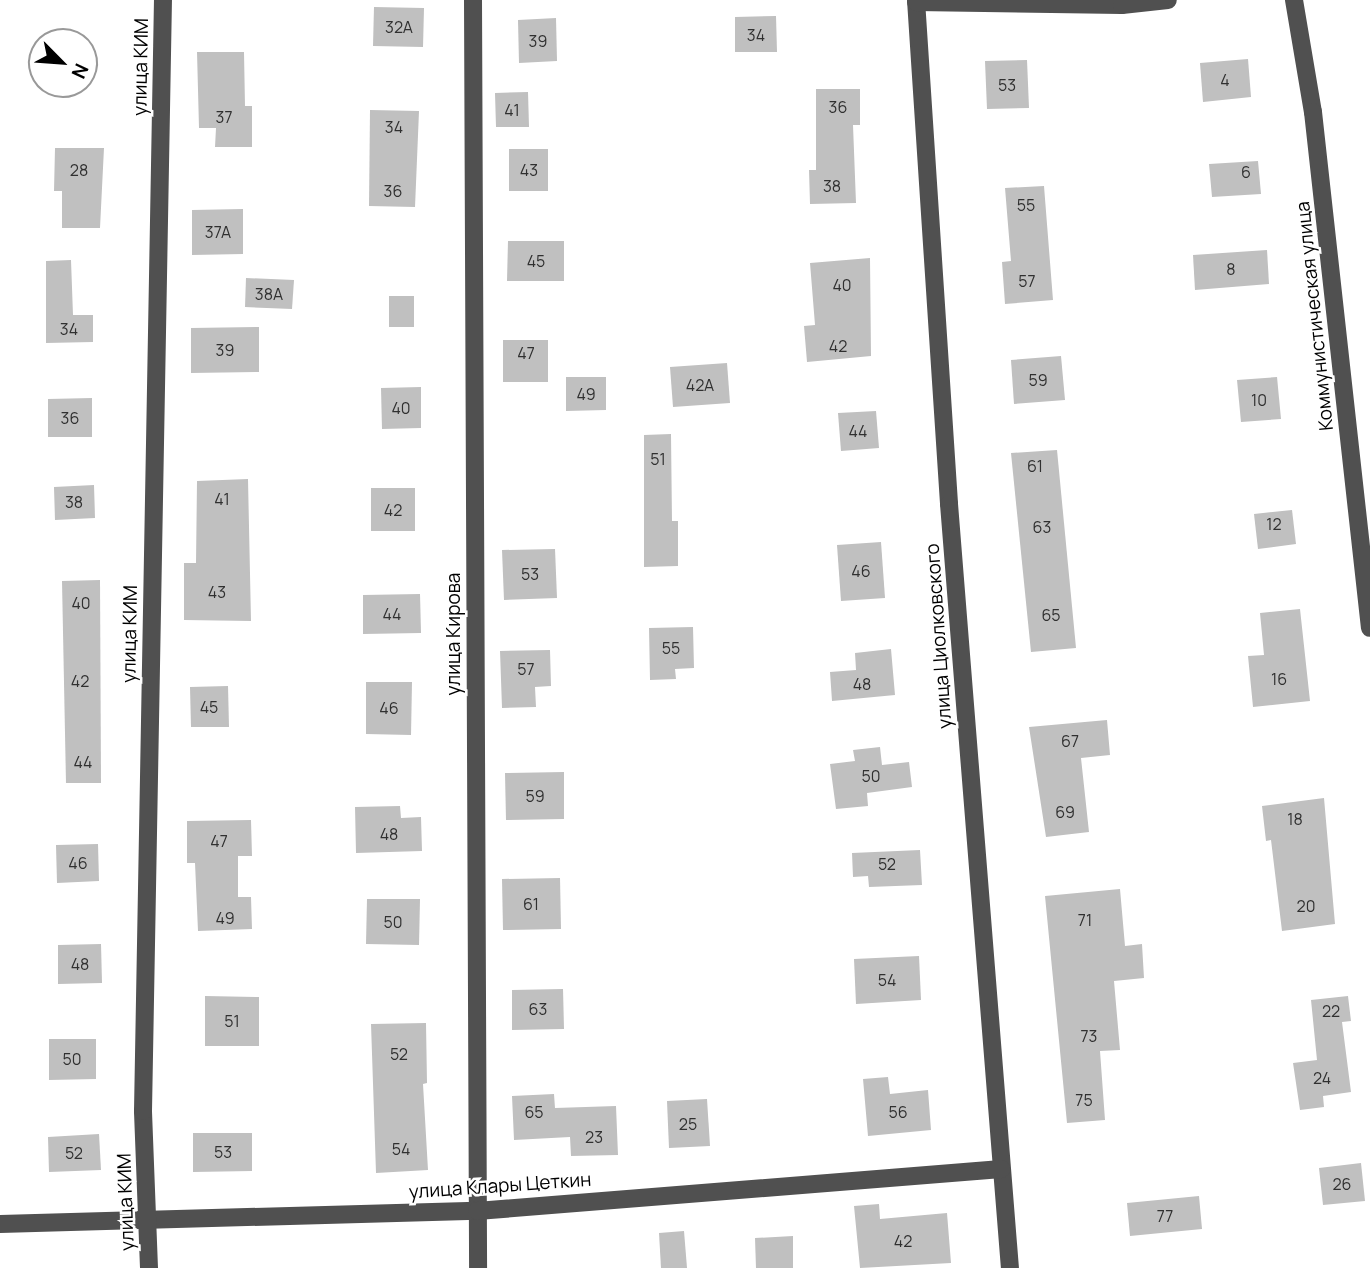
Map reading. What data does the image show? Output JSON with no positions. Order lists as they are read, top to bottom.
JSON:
{
  "streets": {
    "street": [
      "улица КИМ",
      "Коммунистическая улица",
      "улица Кирова",
      "улица Циолковского",
      "улица Клары Цеткин"
    ]
  },
  "crossings": [
    ["улица КИМ", "улица Клары Цеткин"],
    ["улица Кирова", "улица Клары Цеткин"],
    ["улица Циолковского", "улица Клары Цеткин"]
  ],
  "house_numbers": [
    "32А",
    "34",
    "39",
    "4",
    "53",
    "36",
    "41",
    "37",
    "34",
    "28",
    "43",
    "6",
    "38",
    "36",
    "55",
    "37А",
    "45",
    "8",
    "57",
    "40",
    "38А",
    "34",
    "42",
    "39",
    "47",
    "59",
    "42А",
    "49",
    "10",
    "40",
    "36",
    "44",
    "51",
    "61",
    "41",
    "38",
    "42",
    "12",
    "63",
    "46",
    "53",
    "43",
    "40",
    "44",
    "65",
    "55",
    "57",
    "16",
    "42",
    "48",
    "45",
    "46",
    "67",
    "44",
    "50",
    "59",
    "69",
    "18",
    "48",
    "47",
    "46",
    "52",
    "61",
    "20",
    "49",
    "71",
    "50",
    "48",
    "54",
    "63",
    "22",
    "51",
    "73",
    "52",
    "50",
    "24",
    "75",
    "65",
    "56",
    "25",
    "23",
    "54",
    "53",
    "52",
    "26",
    "77",
    "42"
  ],
  "north": "bottom right"
}
